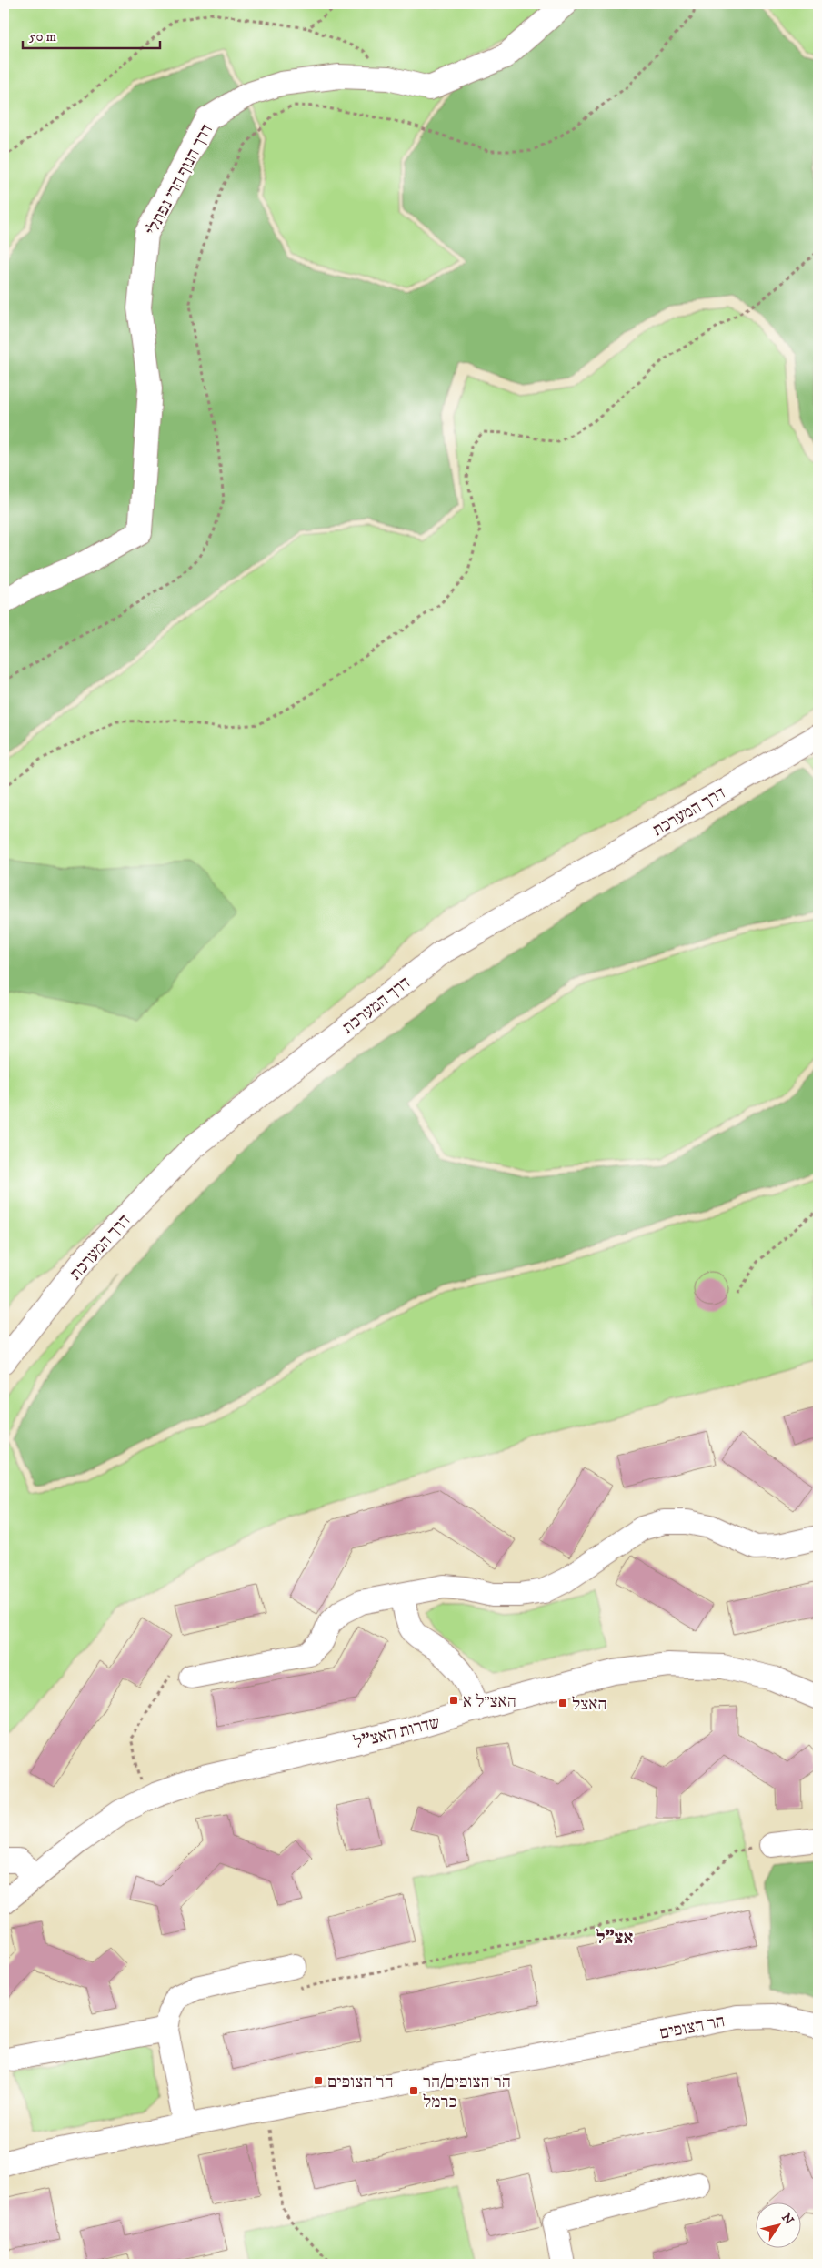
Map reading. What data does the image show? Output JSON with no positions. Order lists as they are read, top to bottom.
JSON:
{
  "streets": {
    "street": [
      "דרך הנוף הרי נפתלי",
      "דרך המערכת",
      "שדרות האצ\"ל",
      "הר הצופים"
    ]
  },
  "districts": ["אצ\"ל"],
  "places": {
    "transit": [
      "האצ״ל א",
      "האצל",
      "הר הצופים",
      "הר הצופים/הר כרמל"
    ]
  },
  "scale_bar": "50 m",
  "north": "top right"
}
